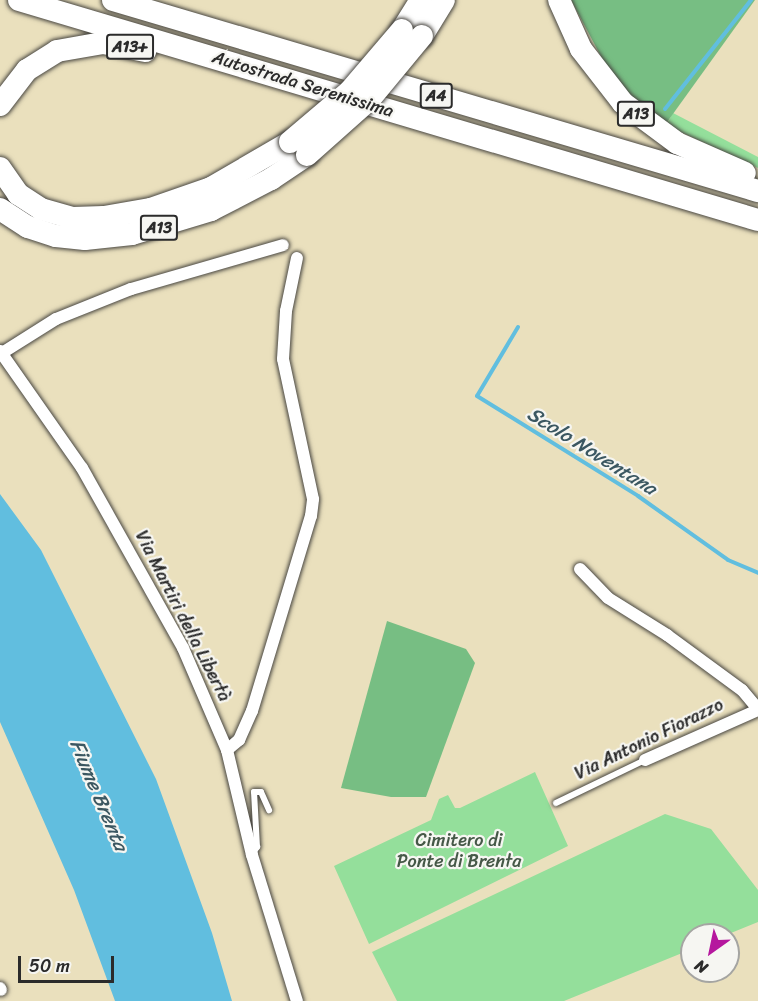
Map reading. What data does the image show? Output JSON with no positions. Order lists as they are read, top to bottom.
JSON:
{
  "streets": {
    "highway": [
      "A13+",
      "Autostrada Serenissima",
      "A4",
      "A13"
    ],
    "street": ["Via Martiri della Libertà", "Via Antonio Fiorazzo"]
  },
  "crossings": [
    ["A13+", "Autostrada Serenissima"]
  ],
  "water": ["Scolo Noventana", "Fiume Brenta"],
  "parks": ["Cimitero di Ponte di Brenta"],
  "scale_bar": "50 m",
  "north": "bottom left"
}
